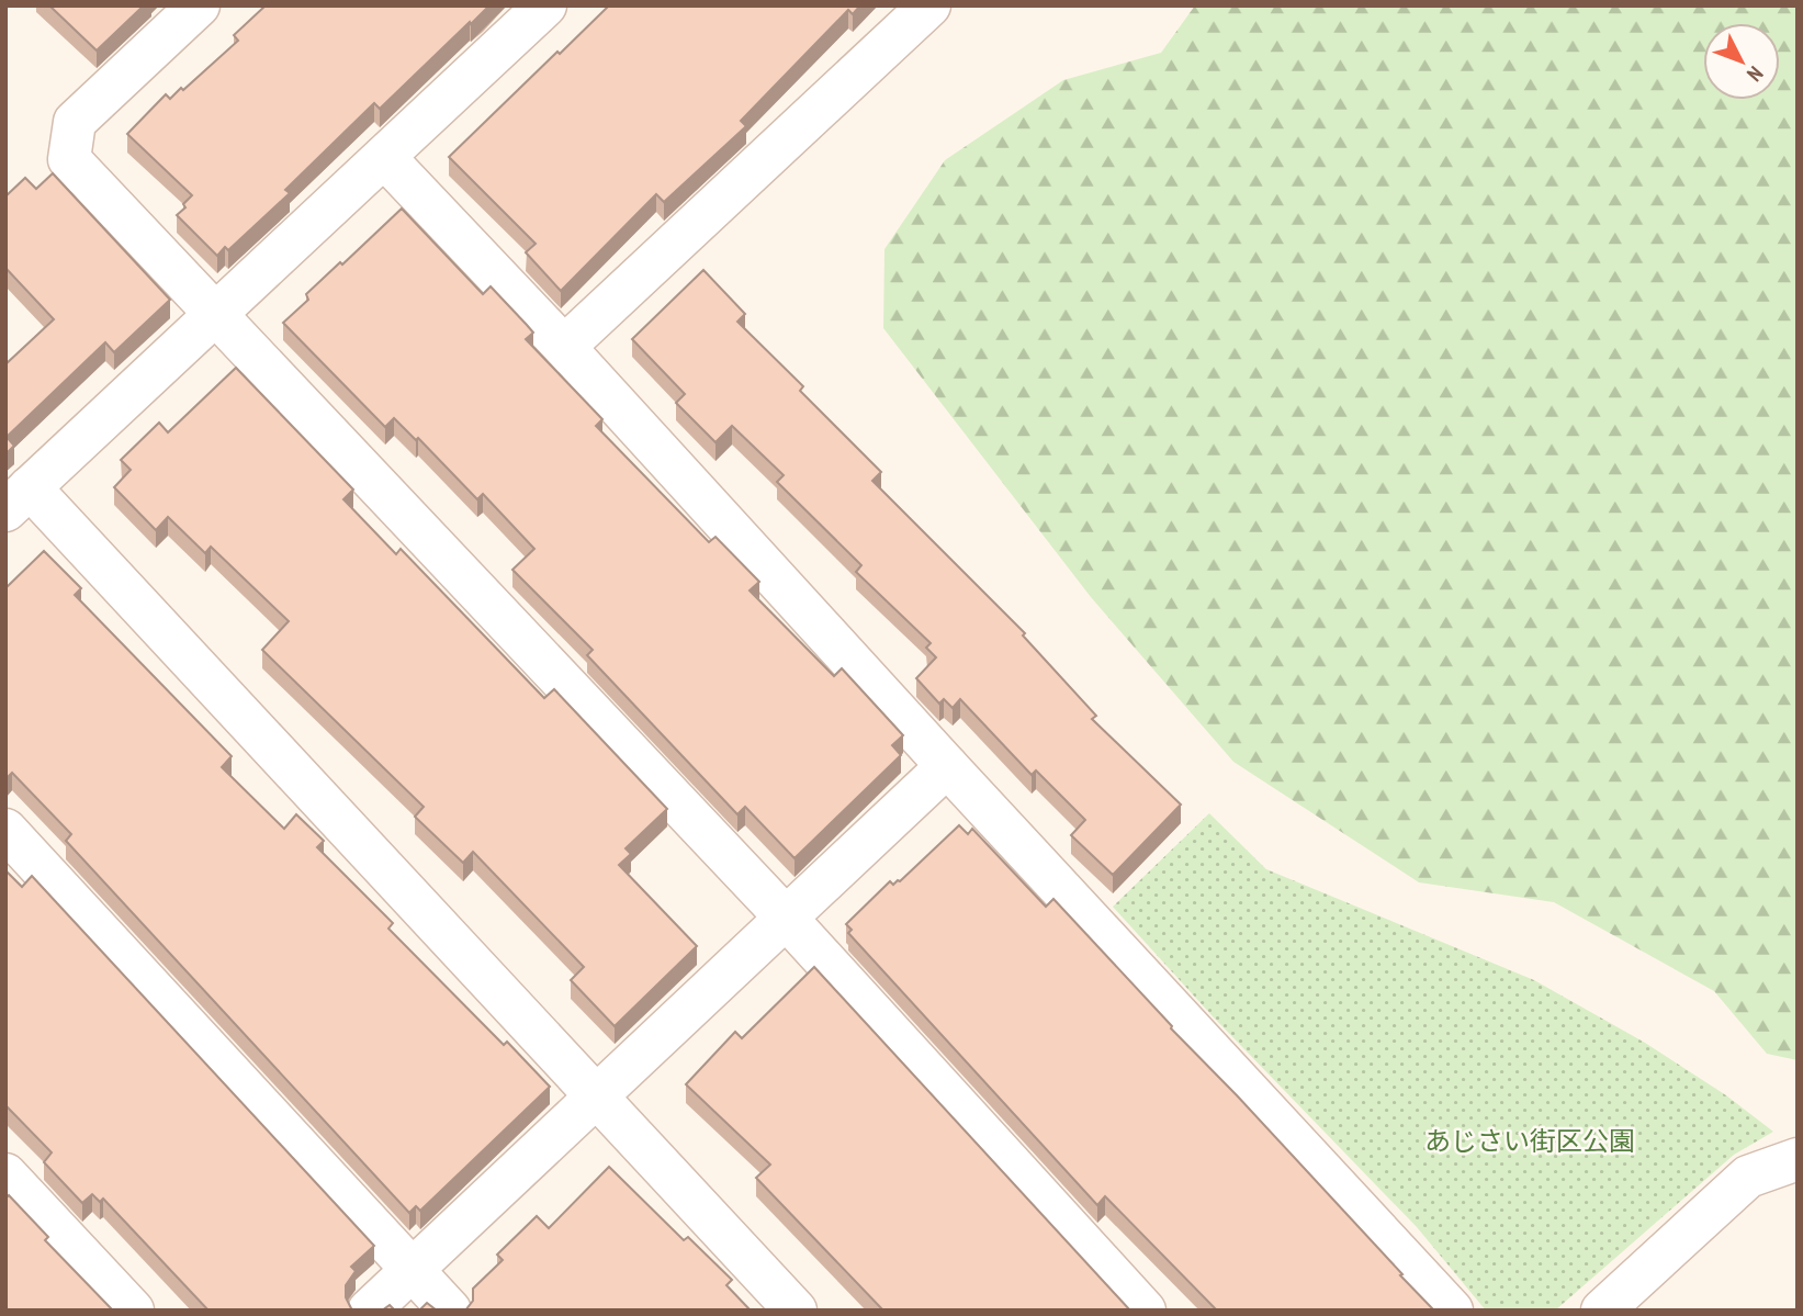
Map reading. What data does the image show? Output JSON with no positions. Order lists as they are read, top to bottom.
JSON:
{
  "parks": ["あじさい街区公園"],
  "north": "bottom right"
}
